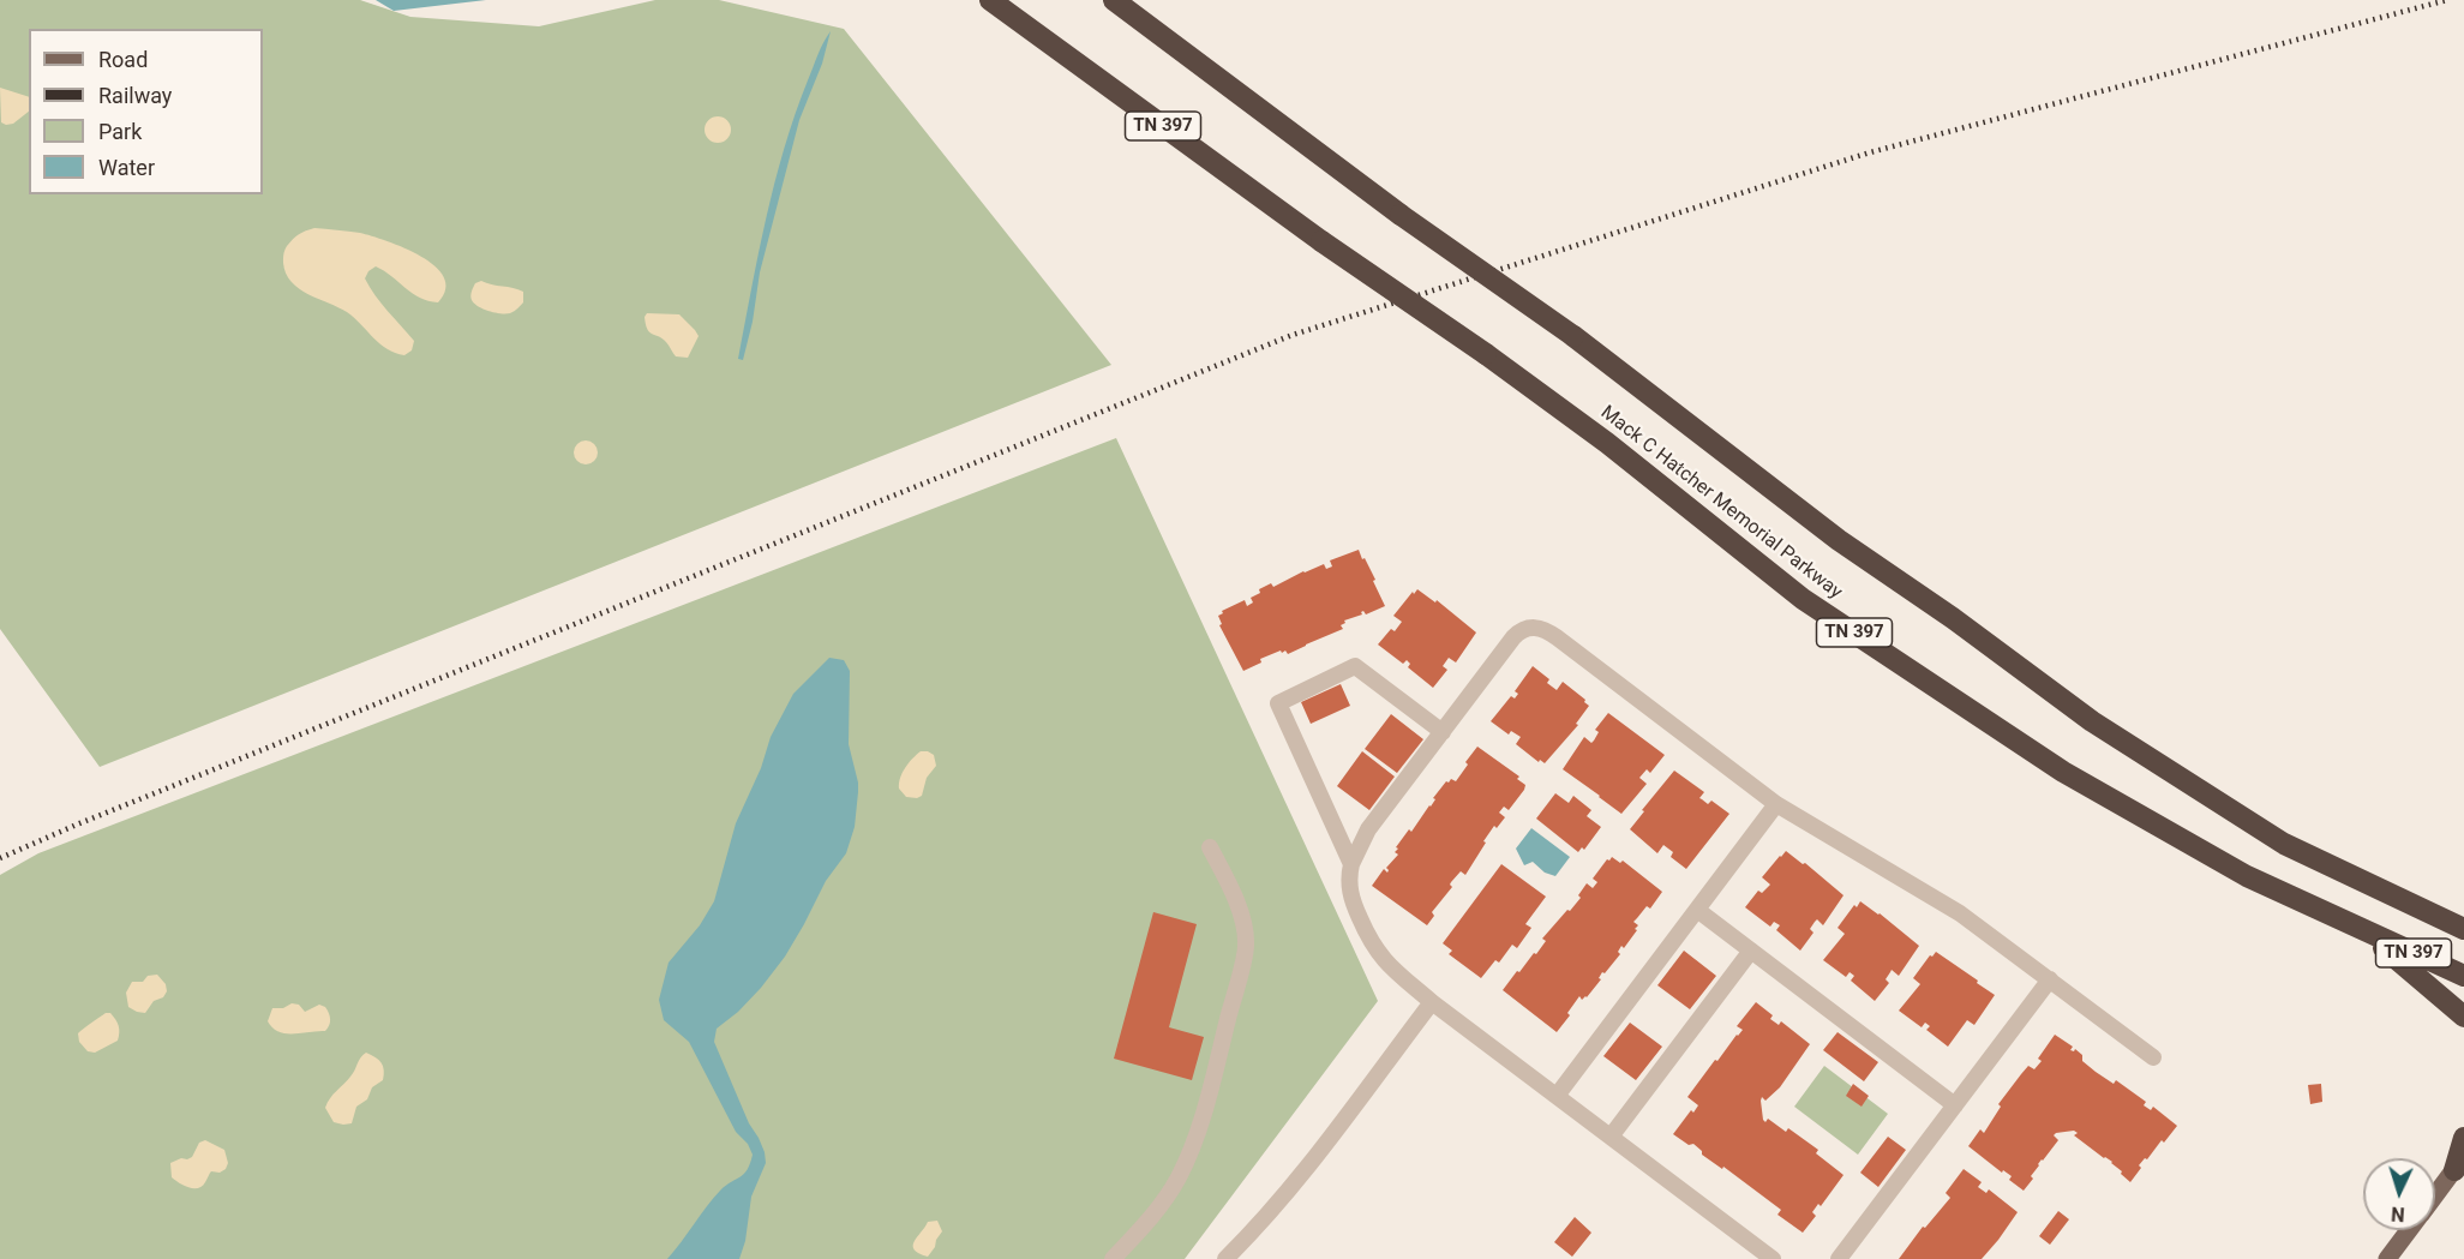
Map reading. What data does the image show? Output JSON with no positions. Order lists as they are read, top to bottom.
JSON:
{
  "streets": {
    "highway": ["TN 397", "Mack C Hatcher Memorial Parkway"]
  },
  "legend": [
    "Road",
    "Railway",
    "Park",
    "Water"
  ],
  "north": "bottom"
}
